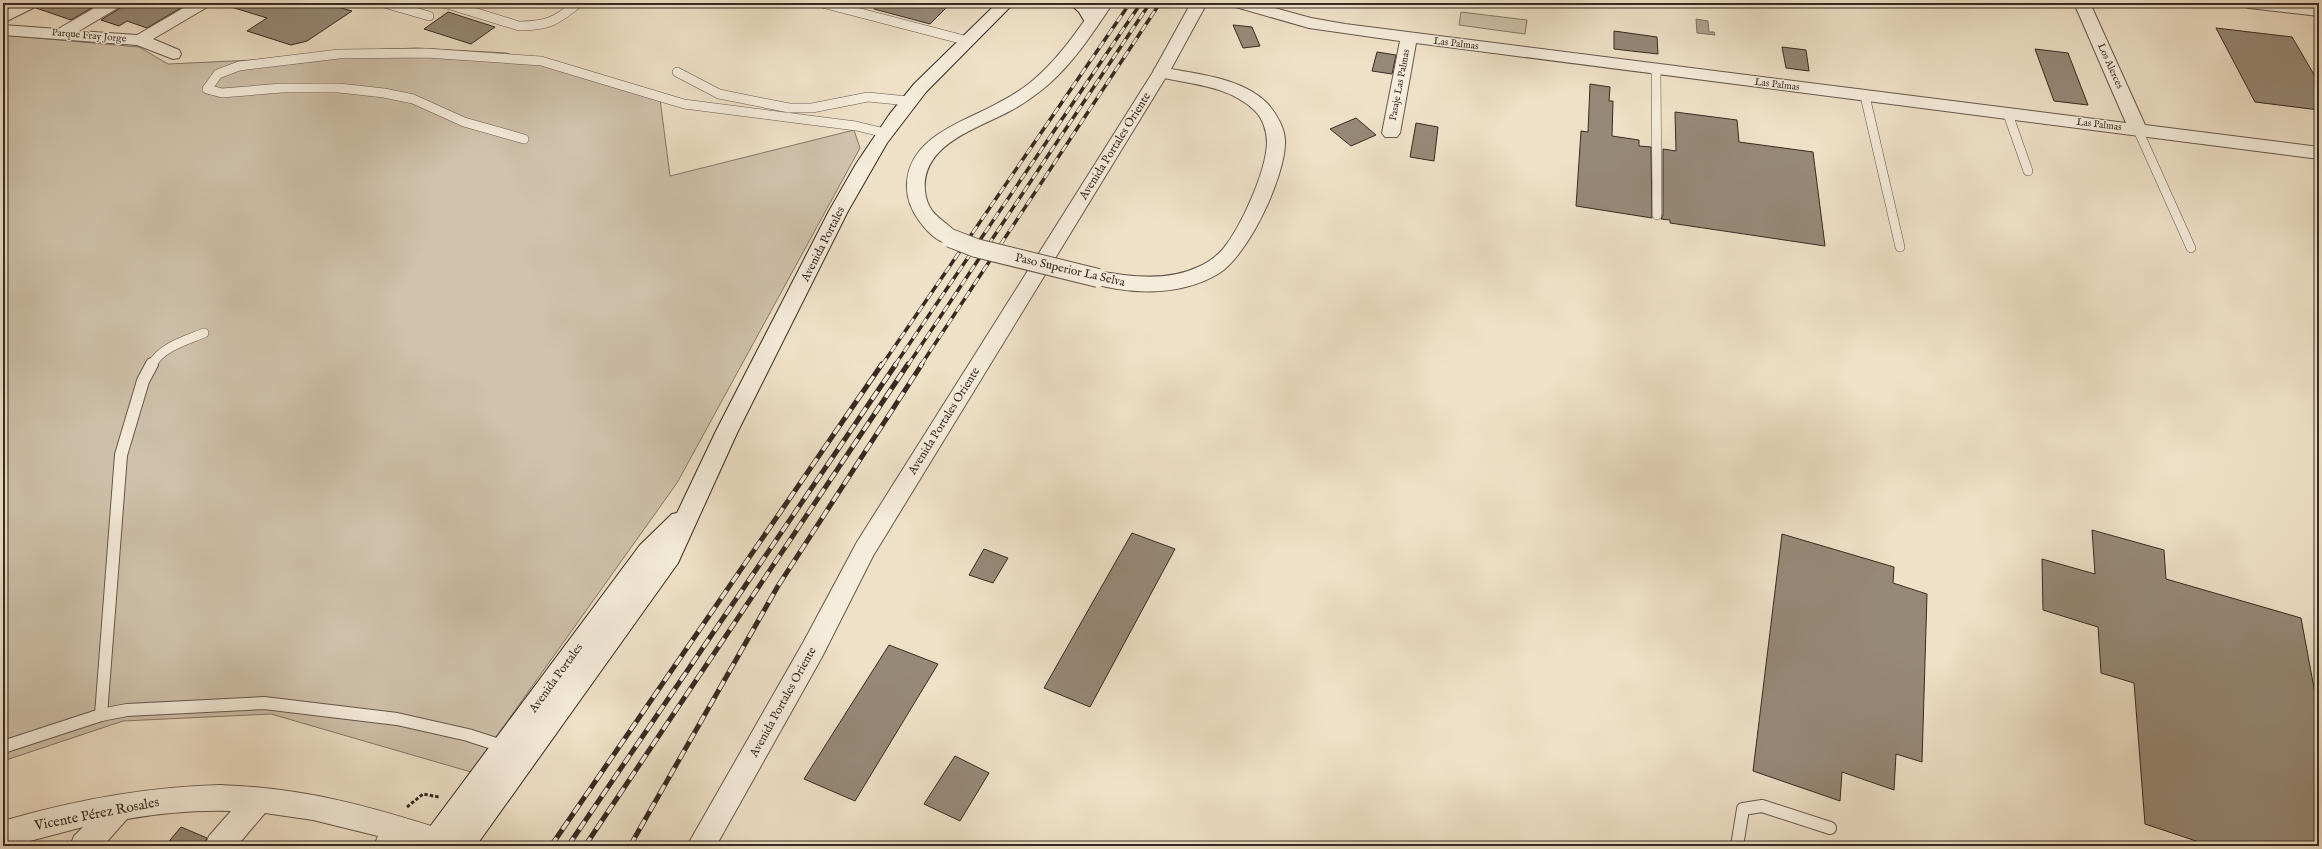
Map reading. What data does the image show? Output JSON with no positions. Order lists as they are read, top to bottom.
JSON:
{
  "streets": {
    "street": [
      "Parque Fray Jorge",
      "Las Palmas",
      "Los Alerces",
      "Pasaje Las Palmas",
      "Avenida Portales Oriente",
      "Avenida Portales",
      "Paso Superior La Selva",
      "Vicente Pérez Rosales"
    ]
  },
  "crossings": [
    ["Las Palmas", "Los Alerces"],
    ["Las Palmas", "Pasaje Las Palmas"],
    ["Avenida Portales Oriente", "Paso Superior La Selva"],
    ["Avenida Portales", "Vicente Pérez Rosales"]
  ]
}
